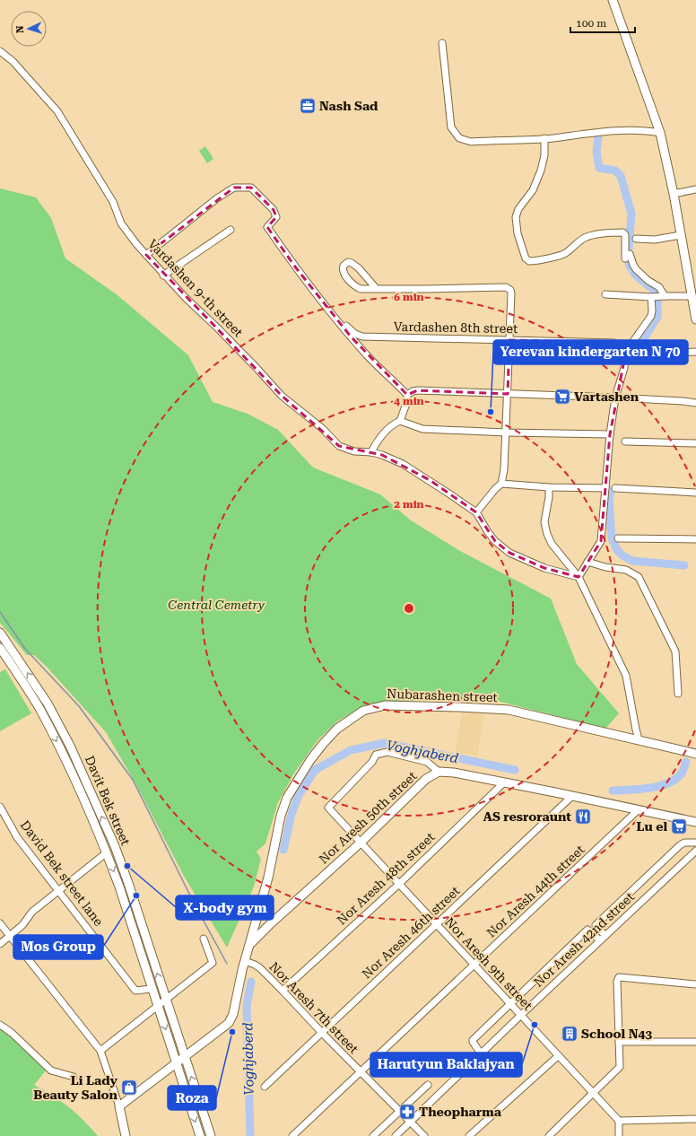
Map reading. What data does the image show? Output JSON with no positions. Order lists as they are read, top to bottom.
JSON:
{
  "streets": {
    "main road": ["Nubarashen street", "Davit Bek street", "Nor Aresh 50th street"],
    "street": [
      "Vardashen 9-th street",
      "Vardashen 8th street",
      "David Bek street lane",
      "Nor Aresh 48th street",
      "Nor Aresh 44th street",
      "Nor Aresh 46th street",
      "Nor Aresh 42nd street",
      "Nor Aresh 9th street",
      "Nor Aresh 7th street"
    ]
  },
  "crossings": [
    ["Nubarashen street", "Davit Bek street"],
    ["Nubarashen street", "Nor Aresh 50th street"],
    ["Nubarashen street", "Nor Aresh 7th street"],
    ["Davit Bek street", "David Bek street lane"],
    ["Nor Aresh 50th street", "Nor Aresh 9th street"],
    ["Nor Aresh 48th street", "Nor Aresh 9th street"],
    ["Nor Aresh 48th street", "Nor Aresh 7th street"],
    ["Nor Aresh 44th street", "Nor Aresh 9th street"],
    ["Nor Aresh 44th street", "Nor Aresh 7th street"],
    ["Nor Aresh 46th street", "Nor Aresh 9th street"],
    ["Nor Aresh 46th street", "Nor Aresh 7th street"],
    ["Nor Aresh 42nd street", "Nor Aresh 9th street"],
    ["Nor Aresh 42nd street", "Nor Aresh 7th street"]
  ],
  "water": ["Voghjaberd"],
  "parks": ["Central Cemetry"],
  "places": {
    "office": ["Nash Sad"],
    "supermarket": ["Vartashen", "Lu el"],
    "other": [
      "Yerevan kindergarten N 70",
      "X-body gym",
      "Mos Group",
      "Harutyun Baklajyan",
      "Roza"
    ],
    "restaurant": ["AS resroraunt"],
    "building": ["School N43"],
    "shop": ["Li Lady Beauty Salon"],
    "pharmacy": ["Theopharma"]
  },
  "scale_bar": "100 m",
  "north": "left",
  "rings": ["6 min", "4 min", "2 min"]
}
